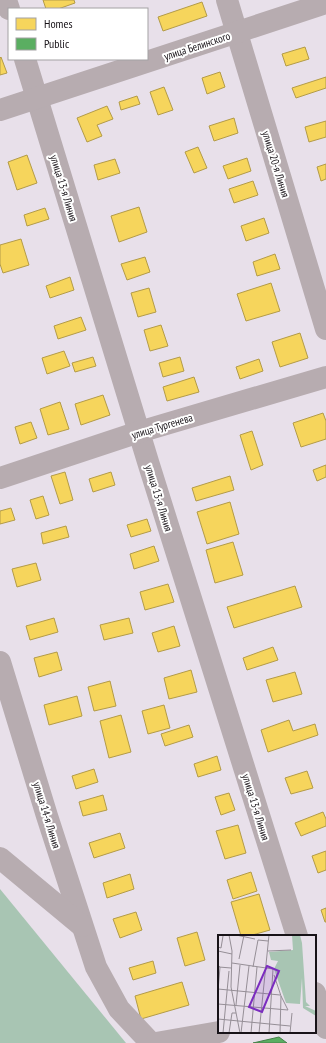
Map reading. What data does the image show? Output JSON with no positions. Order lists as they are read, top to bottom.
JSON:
{
  "streets": {
    "street": [
      "улица Белинского",
      "улица 20-я Линия",
      "улица 13-я Линия",
      "улица Тургенева",
      "улица 14-я Линия"
    ]
  },
  "crossings": [
    ["улица Белинского", "улица 20-я Линия"],
    ["улица Белинского", "улица 13-я Линия"],
    ["улица 13-я Линия", "улица Тургенева"]
  ],
  "legend": ["Homes", "Public"]
}
